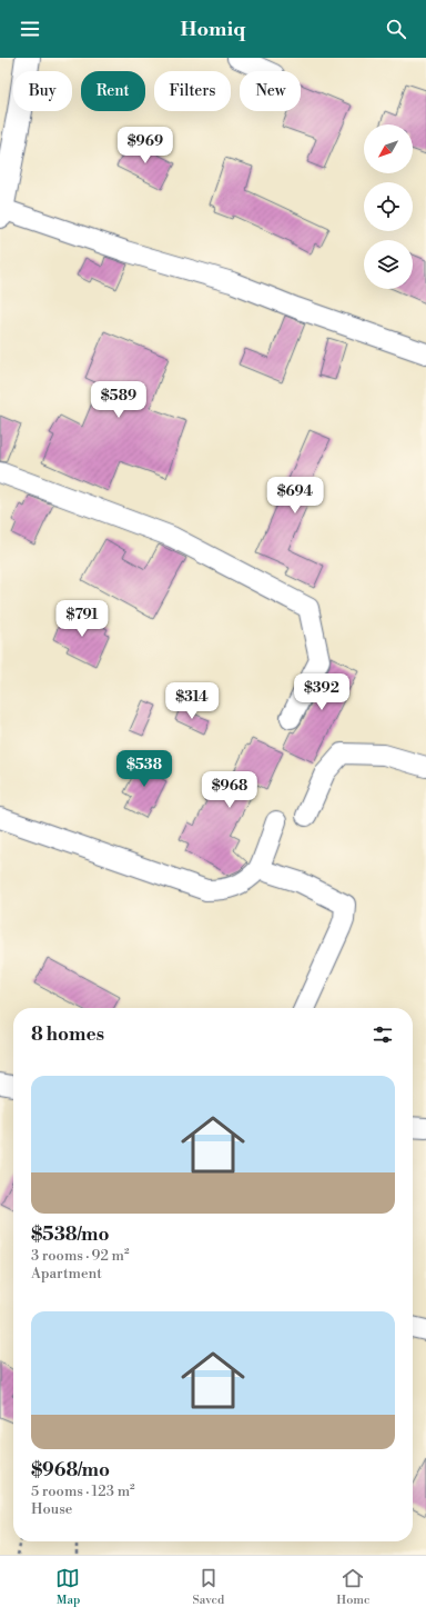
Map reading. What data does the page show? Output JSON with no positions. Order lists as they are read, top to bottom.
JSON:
{
  "north": "bottom left",
  "page": {
    "header": "Homiq",
    "chip": [
      "Buy",
      "Rent",
      "Filters",
      "New"
    ],
    "price": [
      "$969",
      "$589",
      "$694",
      "$791",
      "$392",
      "$314",
      "$538",
      "$968"
    ],
    "heading": "8 homes",
    "list": [
      {
        "name": "$538/mo",
        "note": "3 rooms · 92 m² · Apartment"
      },
      {
        "name": "$968/mo",
        "note": "5 rooms · 123 m² · House"
      }
    ],
    "tabs": ["Map", "Saved", "Home"]
  }
}
